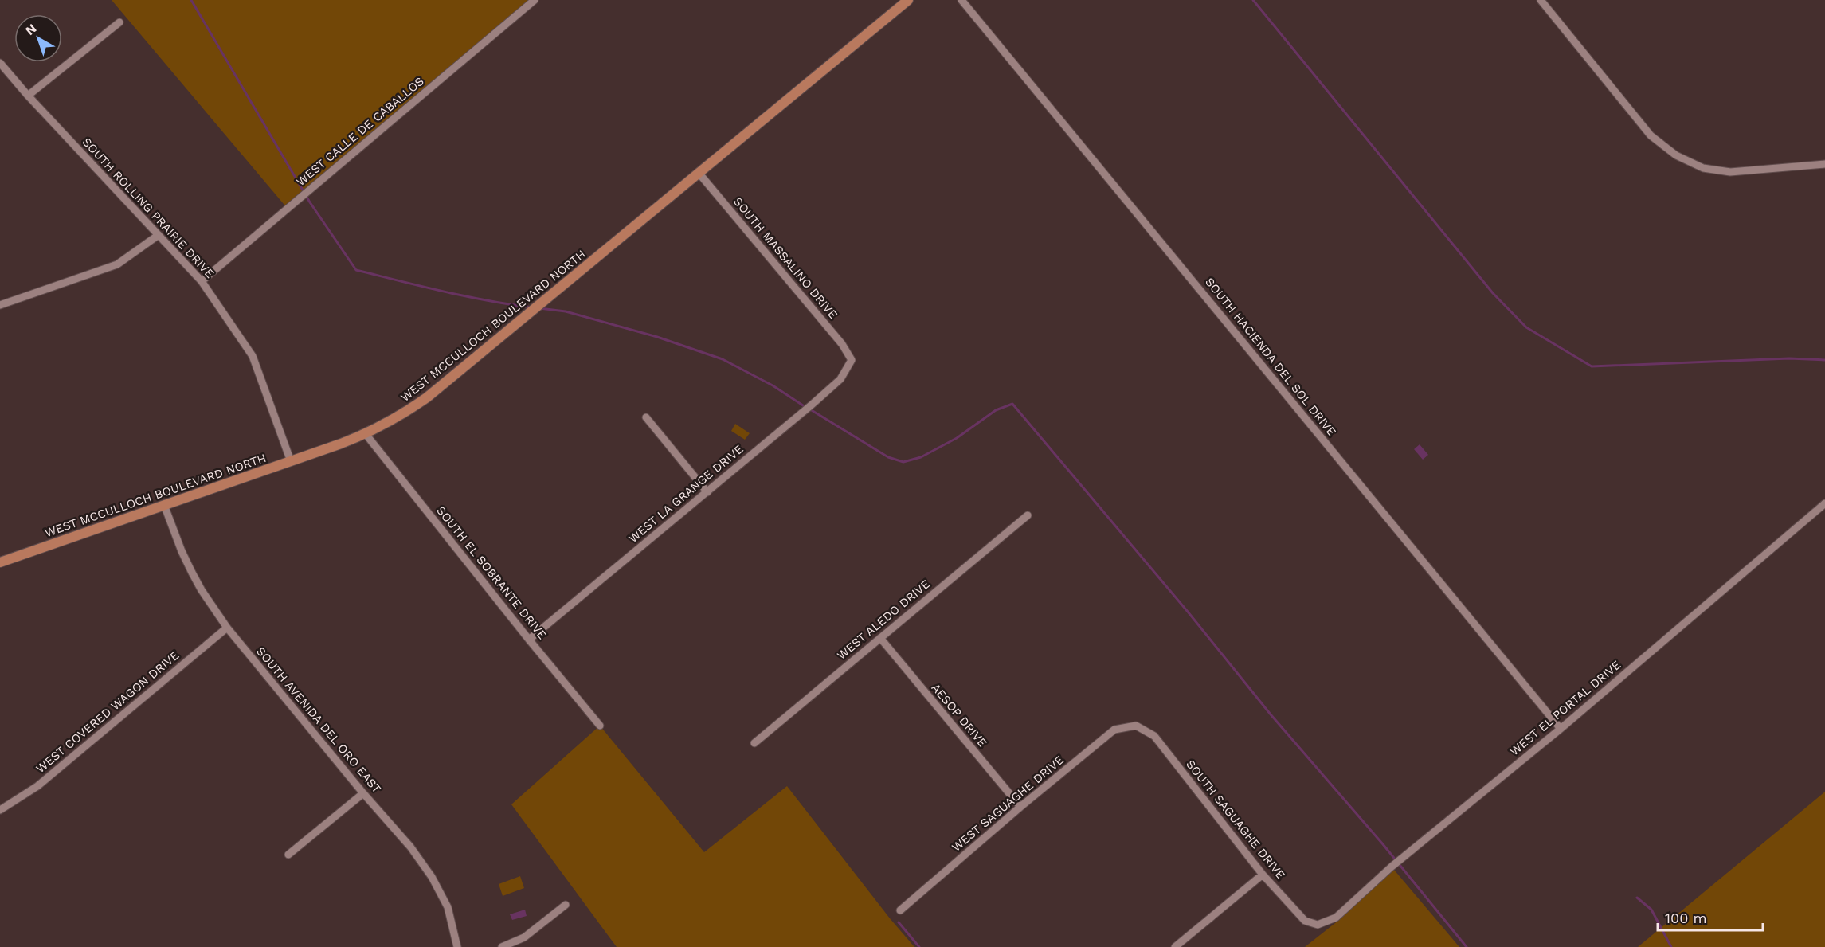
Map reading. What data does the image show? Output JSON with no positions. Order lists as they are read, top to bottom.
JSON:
{
  "streets": {
    "main road": ["WEST MCCULLOCH BOULEVARD NORTH"],
    "street": [
      "WEST CALLE DE CABALLOS",
      "SOUTH ROLLING PRAIRIE DRIVE",
      "SOUTH MASSALINO DRIVE",
      "SOUTH HACIENDA DEL SOL DRIVE",
      "WEST LA GRANGE DRIVE",
      "SOUTH EL SOBRANTE DRIVE",
      "WEST ALEDO DRIVE",
      "WEST EL PORTAL DRIVE",
      "WEST COVERED WAGON DRIVE",
      "AESOP DRIVE",
      "SOUTH AVENIDA DEL ORO EAST",
      "WEST SAGUAGHE DRIVE",
      "SOUTH SAGUAGHE DRIVE"
    ]
  },
  "crossings": [
    ["WEST CALLE DE CABALLOS", "SOUTH ROLLING PRAIRIE DRIVE"],
    ["SOUTH ROLLING PRAIRIE DRIVE", "WEST MCCULLOCH BOULEVARD NORTH"],
    ["SOUTH MASSALINO DRIVE", "WEST MCCULLOCH BOULEVARD NORTH"],
    ["SOUTH MASSALINO DRIVE", "WEST LA GRANGE DRIVE"],
    ["WEST MCCULLOCH BOULEVARD NORTH", "SOUTH EL SOBRANTE DRIVE"],
    ["WEST MCCULLOCH BOULEVARD NORTH", "SOUTH AVENIDA DEL ORO EAST"],
    ["SOUTH HACIENDA DEL SOL DRIVE", "WEST EL PORTAL DRIVE"],
    ["WEST LA GRANGE DRIVE", "SOUTH EL SOBRANTE DRIVE"],
    ["WEST ALEDO DRIVE", "AESOP DRIVE"],
    ["WEST EL PORTAL DRIVE", "SOUTH SAGUAGHE DRIVE"],
    ["WEST COVERED WAGON DRIVE", "SOUTH AVENIDA DEL ORO EAST"],
    ["AESOP DRIVE", "WEST SAGUAGHE DRIVE"],
    ["WEST SAGUAGHE DRIVE", "SOUTH SAGUAGHE DRIVE"]
  ],
  "scale_bar": "100 m",
  "north": "top left"
}
